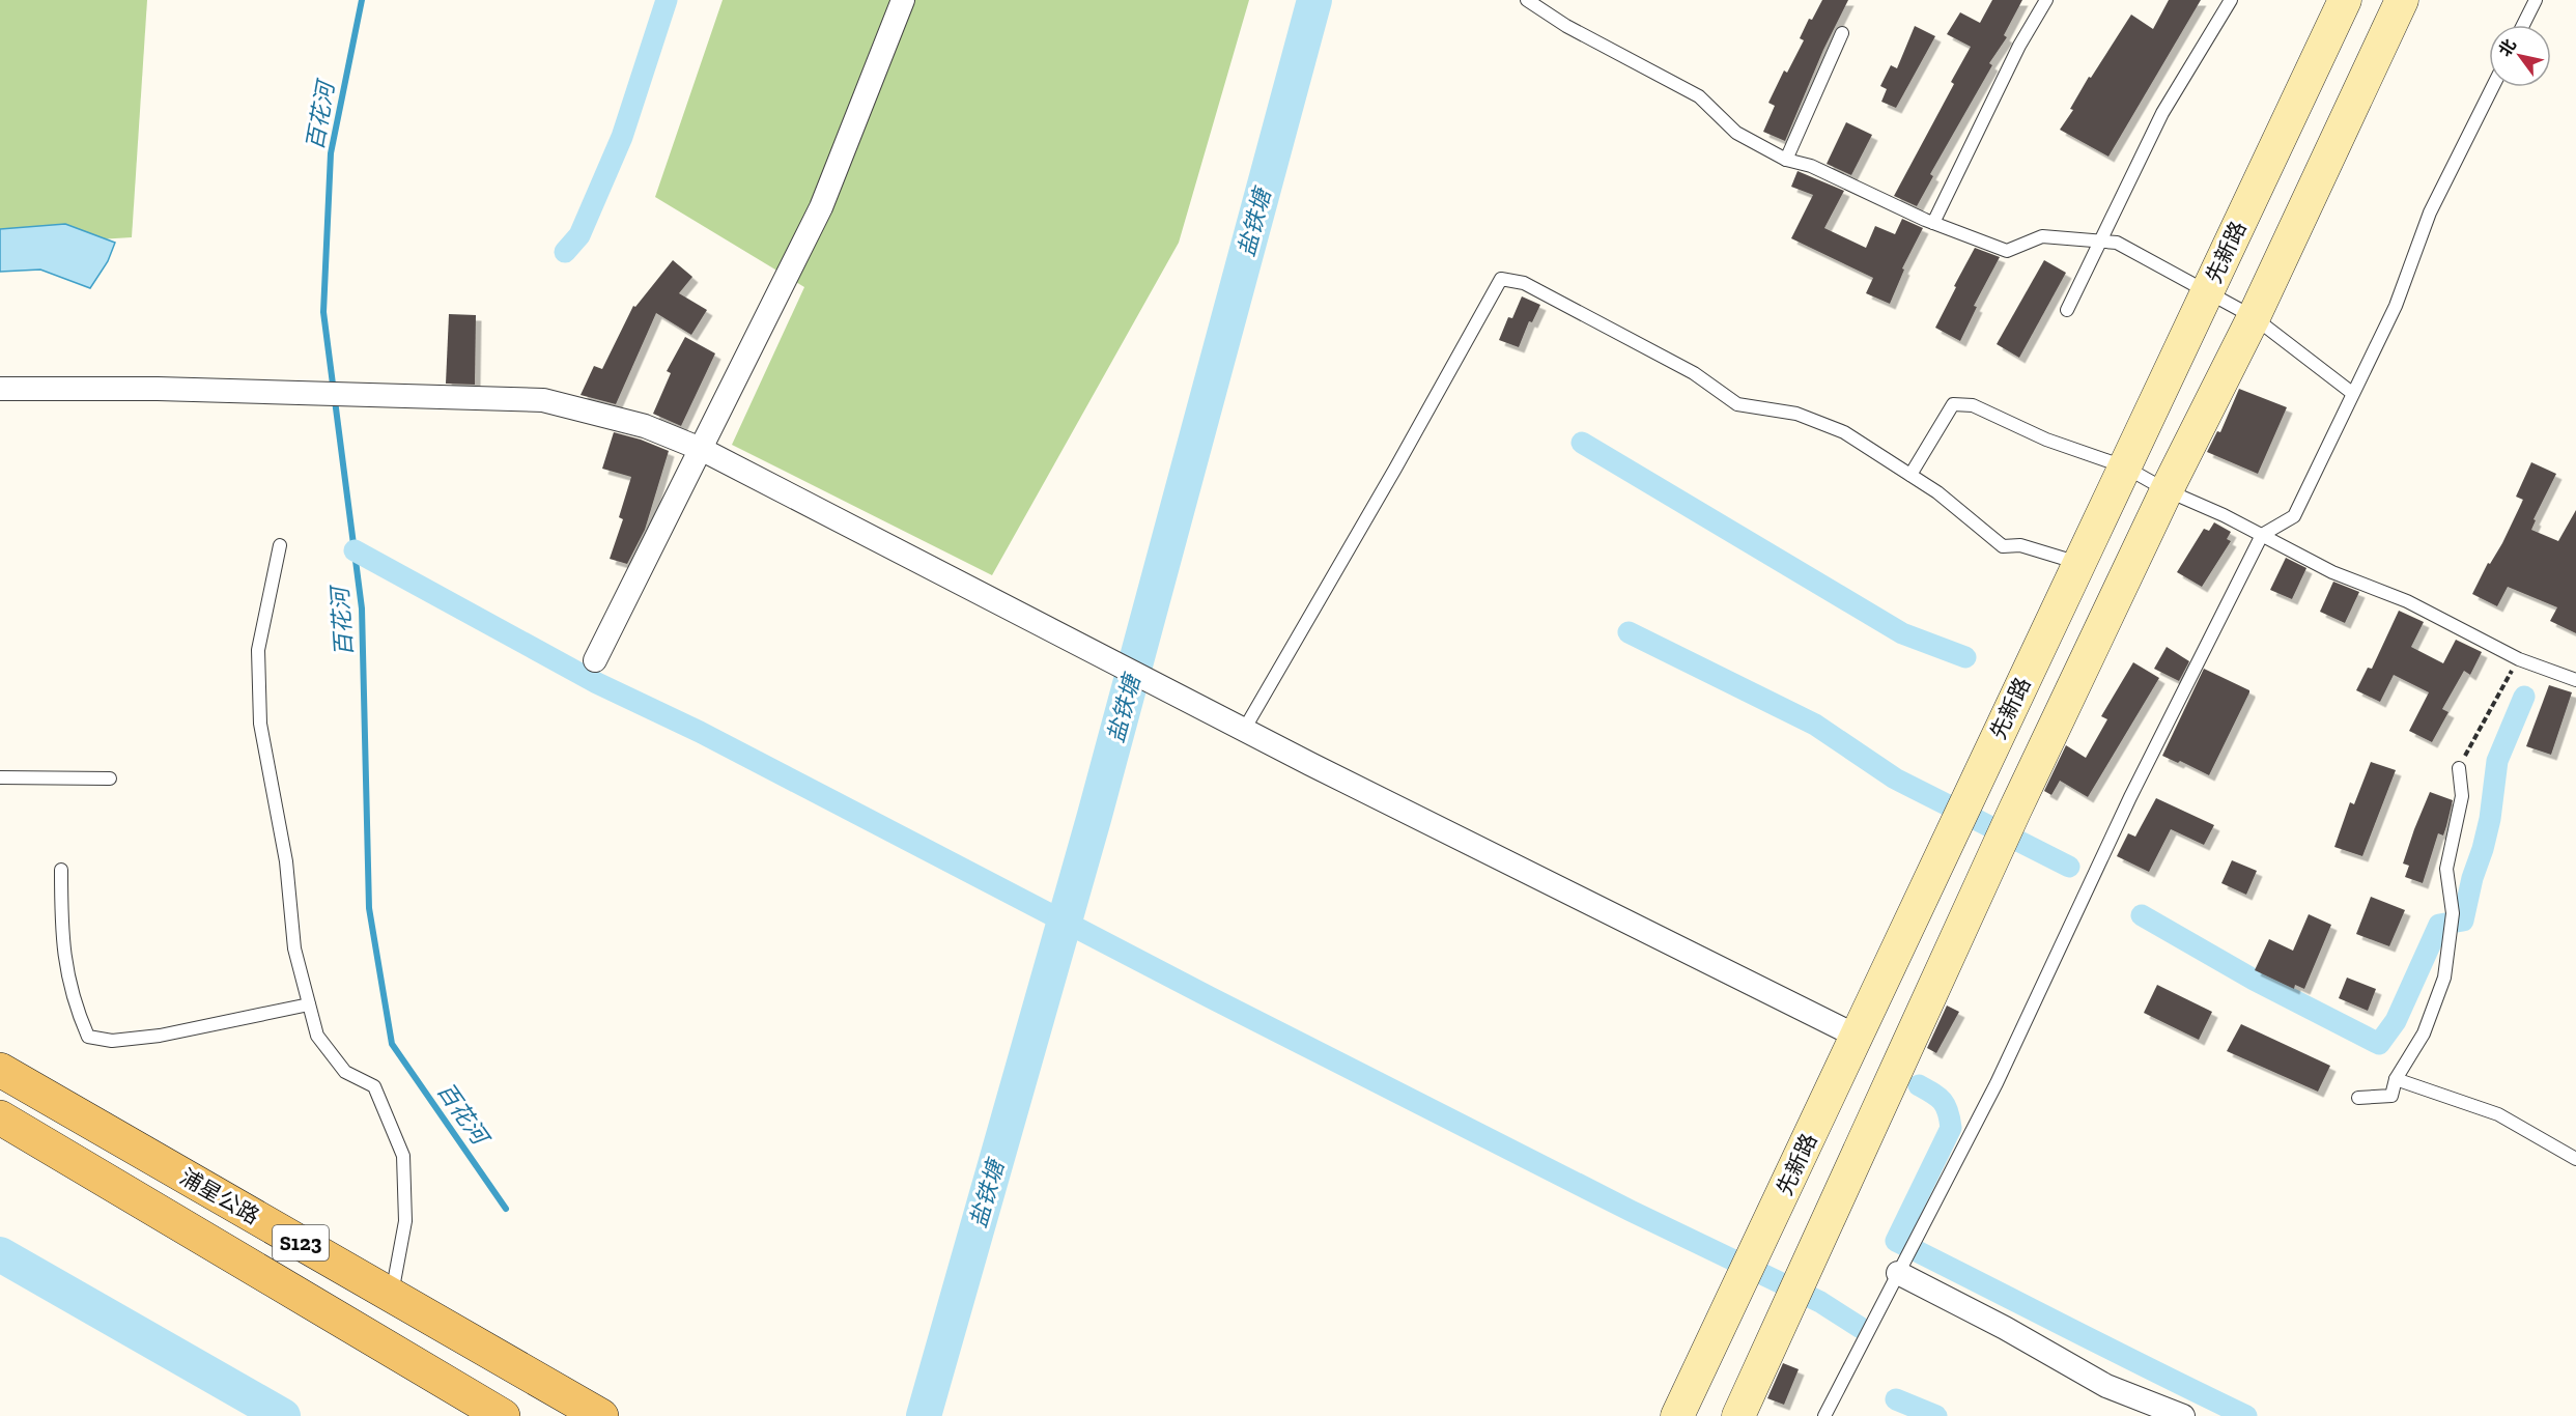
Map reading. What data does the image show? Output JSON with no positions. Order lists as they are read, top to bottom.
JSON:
{
  "streets": {
    "main road": ["先新路", "浦星公路", "S123"]
  },
  "water": ["百花河", "盐铁塘"],
  "north": "top left"
}
